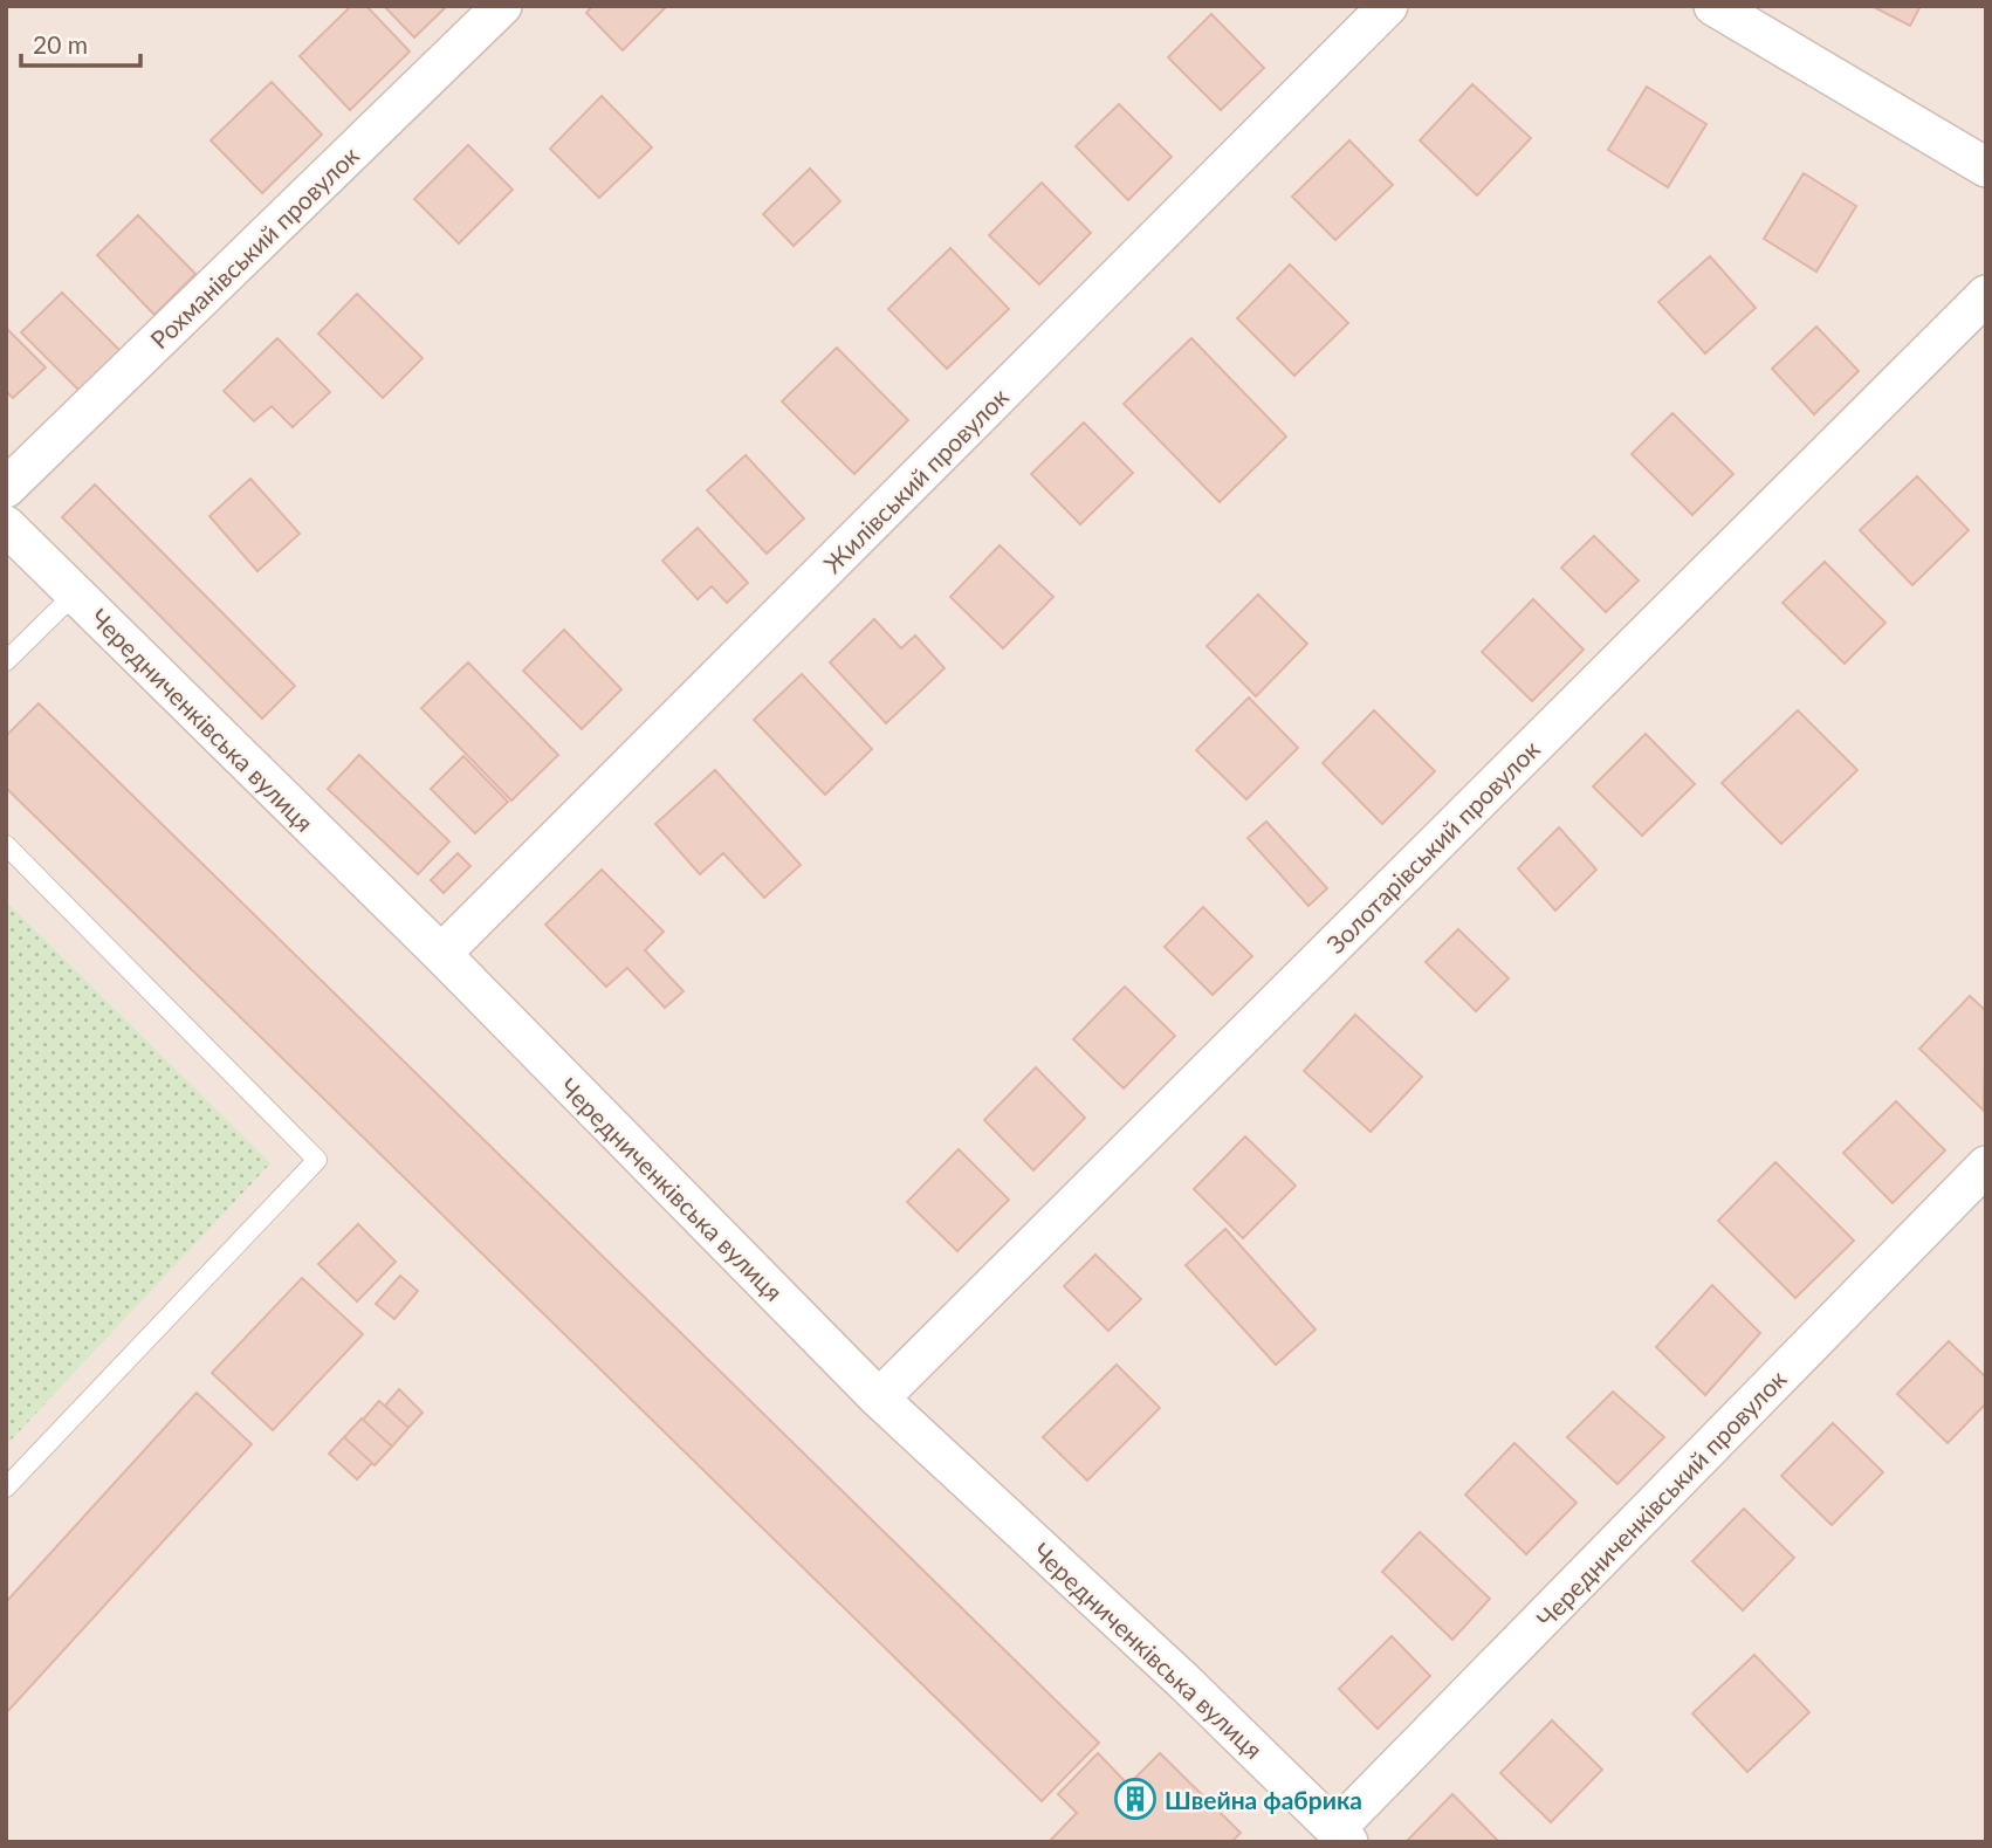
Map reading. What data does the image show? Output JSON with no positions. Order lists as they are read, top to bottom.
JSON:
{
  "streets": {
    "street": [
      "Рохманівський провулок",
      "Жилівський провулок",
      "Чередниченківська вулиця",
      "Золотарівський провулок",
      "Чередниченківський провулок"
    ]
  },
  "crossings": [
    ["Жилівський провулок", "Чередниченківська вулиця"],
    ["Чередниченківська вулиця", "Золотарівський провулок"],
    ["Чередниченківська вулиця", "Чередниченківський провулок"]
  ],
  "places": {
    "building": ["Швейна фабрика"]
  },
  "scale_bar": "20 m"
}
